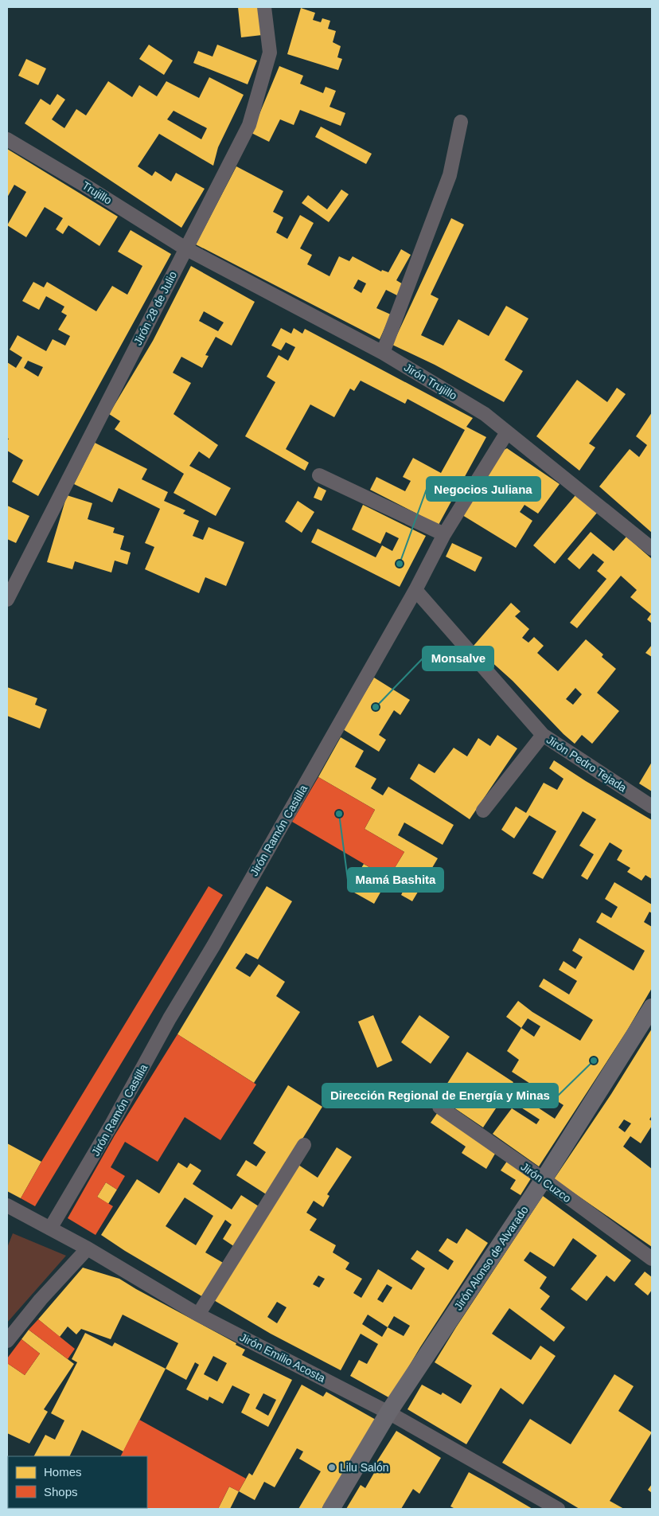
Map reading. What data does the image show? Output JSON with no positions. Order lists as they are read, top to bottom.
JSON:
{
  "streets": {
    "main road": ["Jirón Alonso de Alvarado"],
    "street": [
      "Trujillo",
      "Jirón 28 de Julio",
      "Jirón Trujillo",
      "Jirón Pedro Tejada",
      "Jirón Ramón Castilla",
      "Jirón Cuzco",
      "Jirón Emilio Acosta"
    ]
  },
  "crossings": [
    ["Trujillo", "Jirón 28 de Julio"],
    ["Trujillo", "Jirón Trujillo"],
    ["Jirón 28 de Julio", "Jirón Trujillo"],
    ["Jirón Trujillo", "Jirón Ramón Castilla"],
    ["Jirón Pedro Tejada", "Jirón Ramón Castilla"],
    ["Jirón Ramón Castilla", "Jirón Emilio Acosta"],
    ["Jirón Cuzco", "Jirón Alonso de Alvarado"],
    ["Jirón Alonso de Alvarado", "Jirón Emilio Acosta"]
  ],
  "places": [
    "Negocios Juliana",
    "Monsalve",
    "Mamá Bashita",
    "Dirección Regional de Energía y Minas",
    "Lilu Salón"
  ],
  "legend": ["Homes", "Shops"]
}
